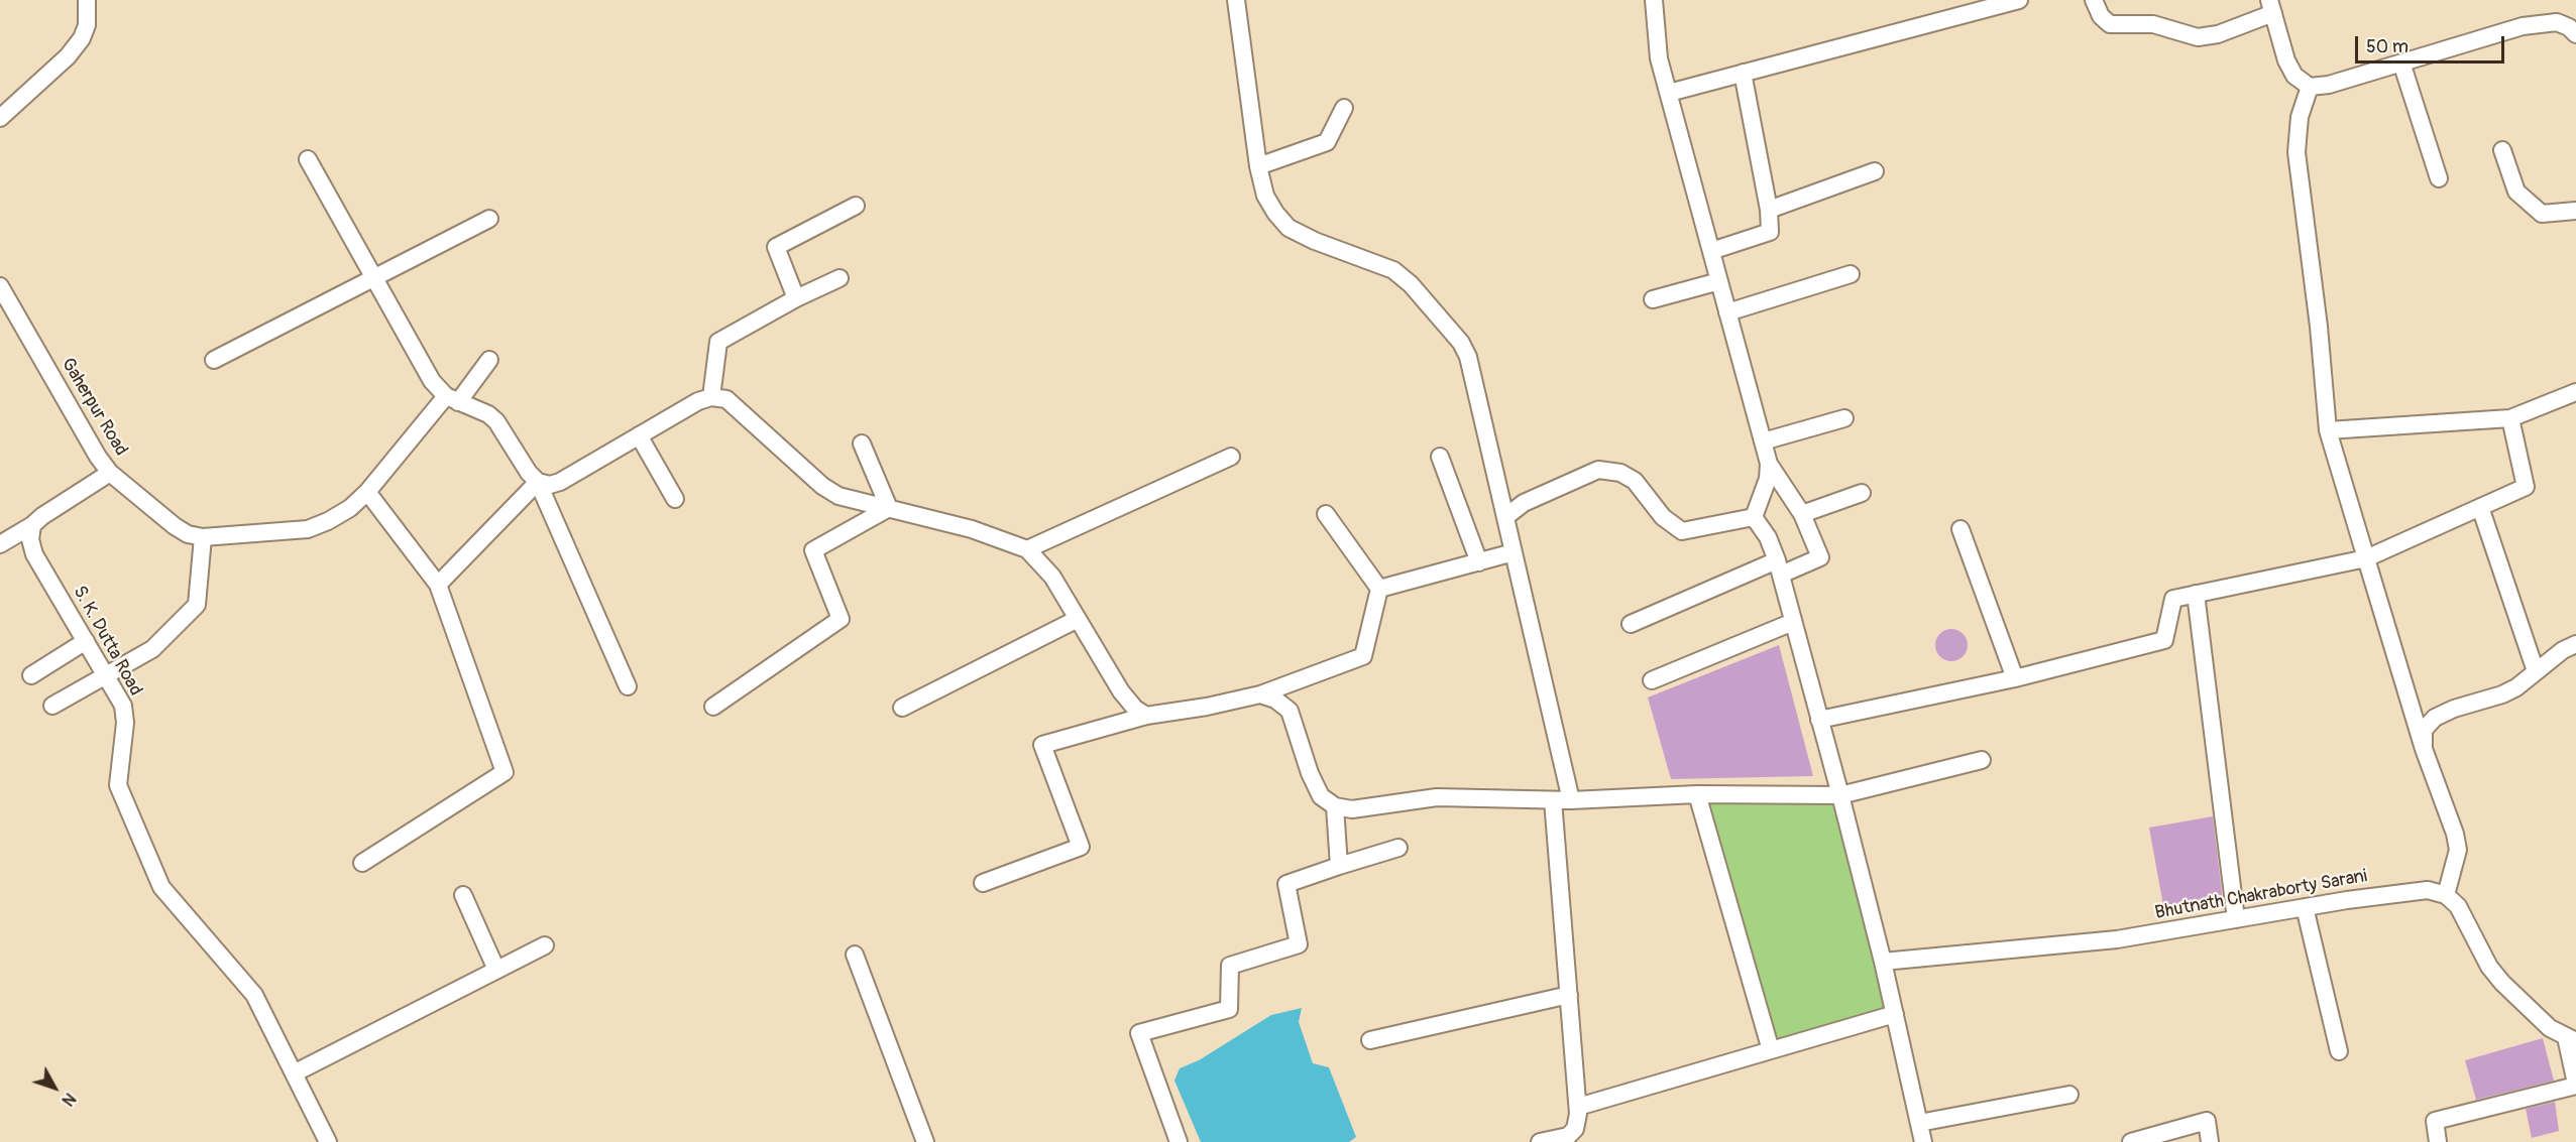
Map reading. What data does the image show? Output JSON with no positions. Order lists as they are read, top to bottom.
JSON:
{
  "streets": {
    "street": ["Gaherpur Road", "S. K. Dutta Road", "Bhutnath Chakraborty Sarani"]
  },
  "scale_bar": "50 m",
  "north": "bottom right"
}
